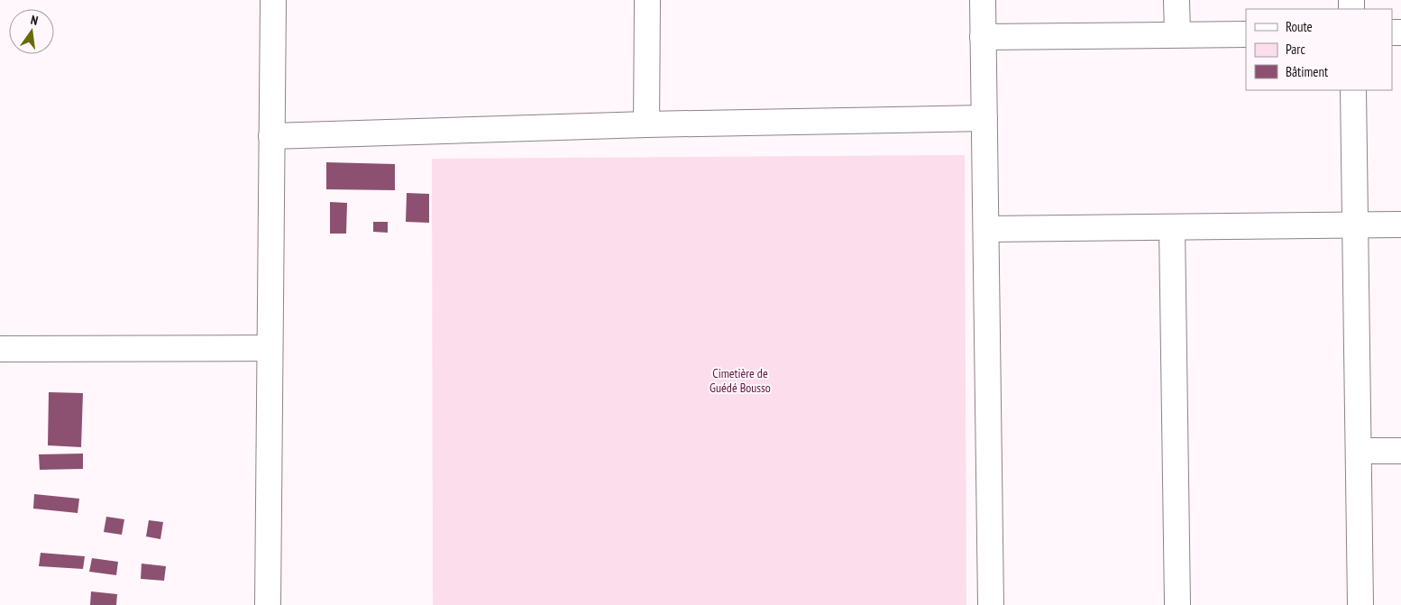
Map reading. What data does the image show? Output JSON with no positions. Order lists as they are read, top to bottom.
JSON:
{
  "parks": ["Cimetière de Guédé Bousso"],
  "legend": ["Route", "Parc", "Bâtiment"],
  "north": "top"
}
